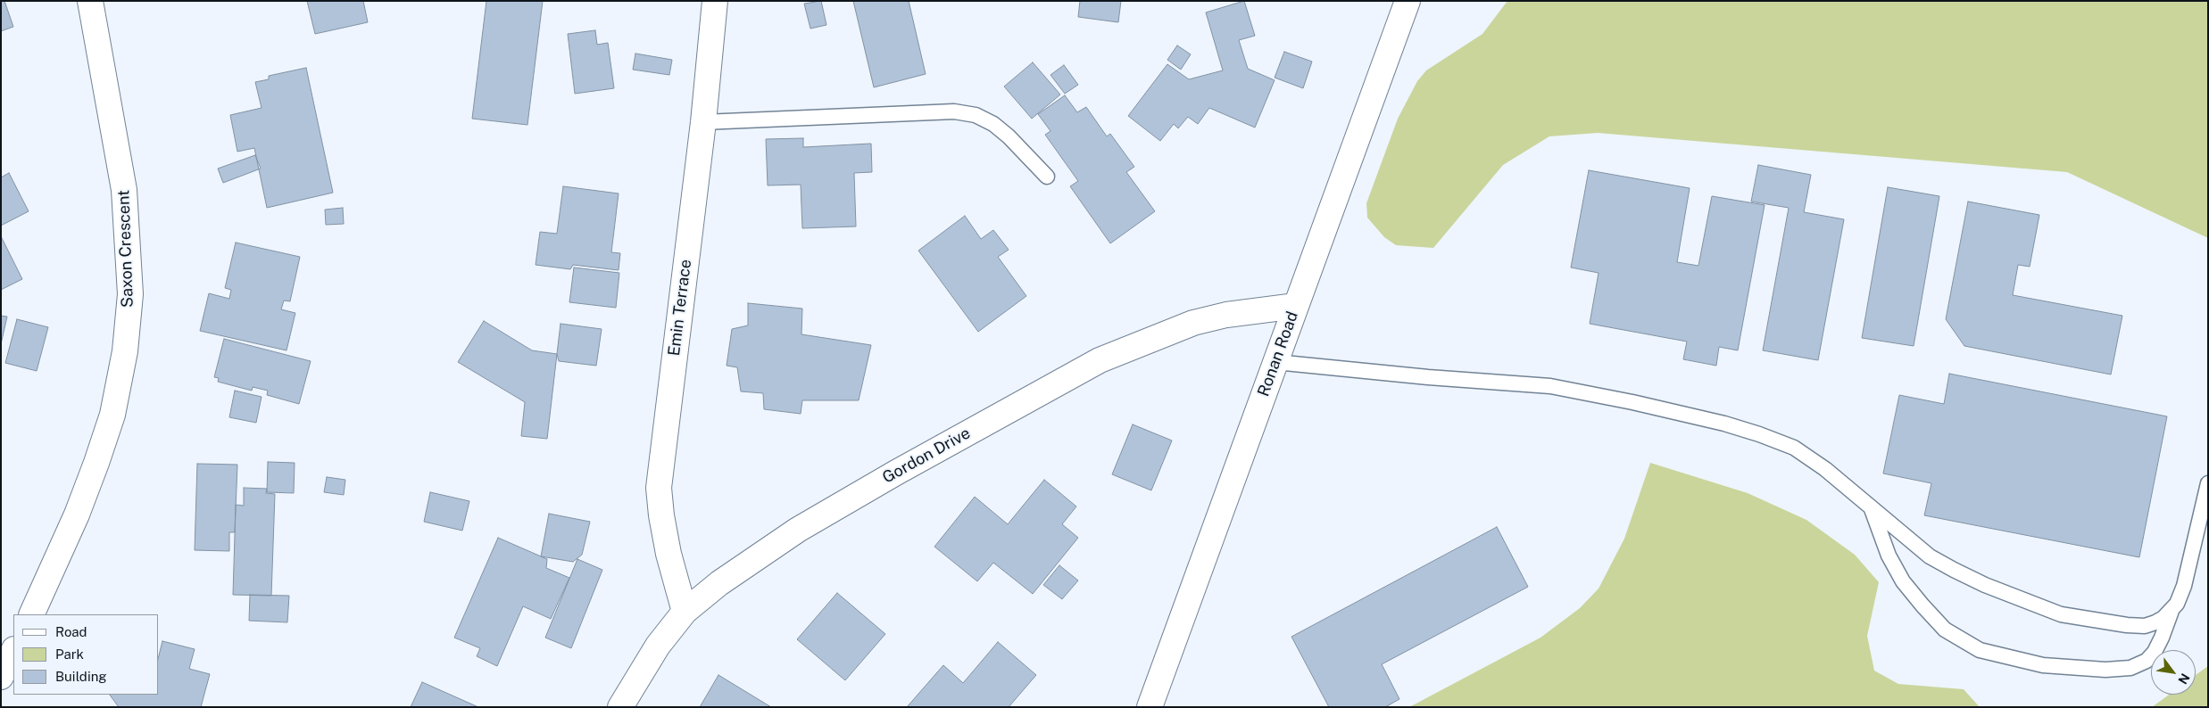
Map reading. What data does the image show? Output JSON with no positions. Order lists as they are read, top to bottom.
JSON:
{
  "streets": {
    "street": [
      "Saxon Crescent",
      "Emin Terrace",
      "Ronan Road",
      "Gordon Drive"
    ]
  },
  "crossings": [
    ["Emin Terrace", "Gordon Drive"],
    ["Ronan Road", "Gordon Drive"]
  ],
  "legend": ["Road", "Park", "Building"],
  "north": "bottom right"
}
